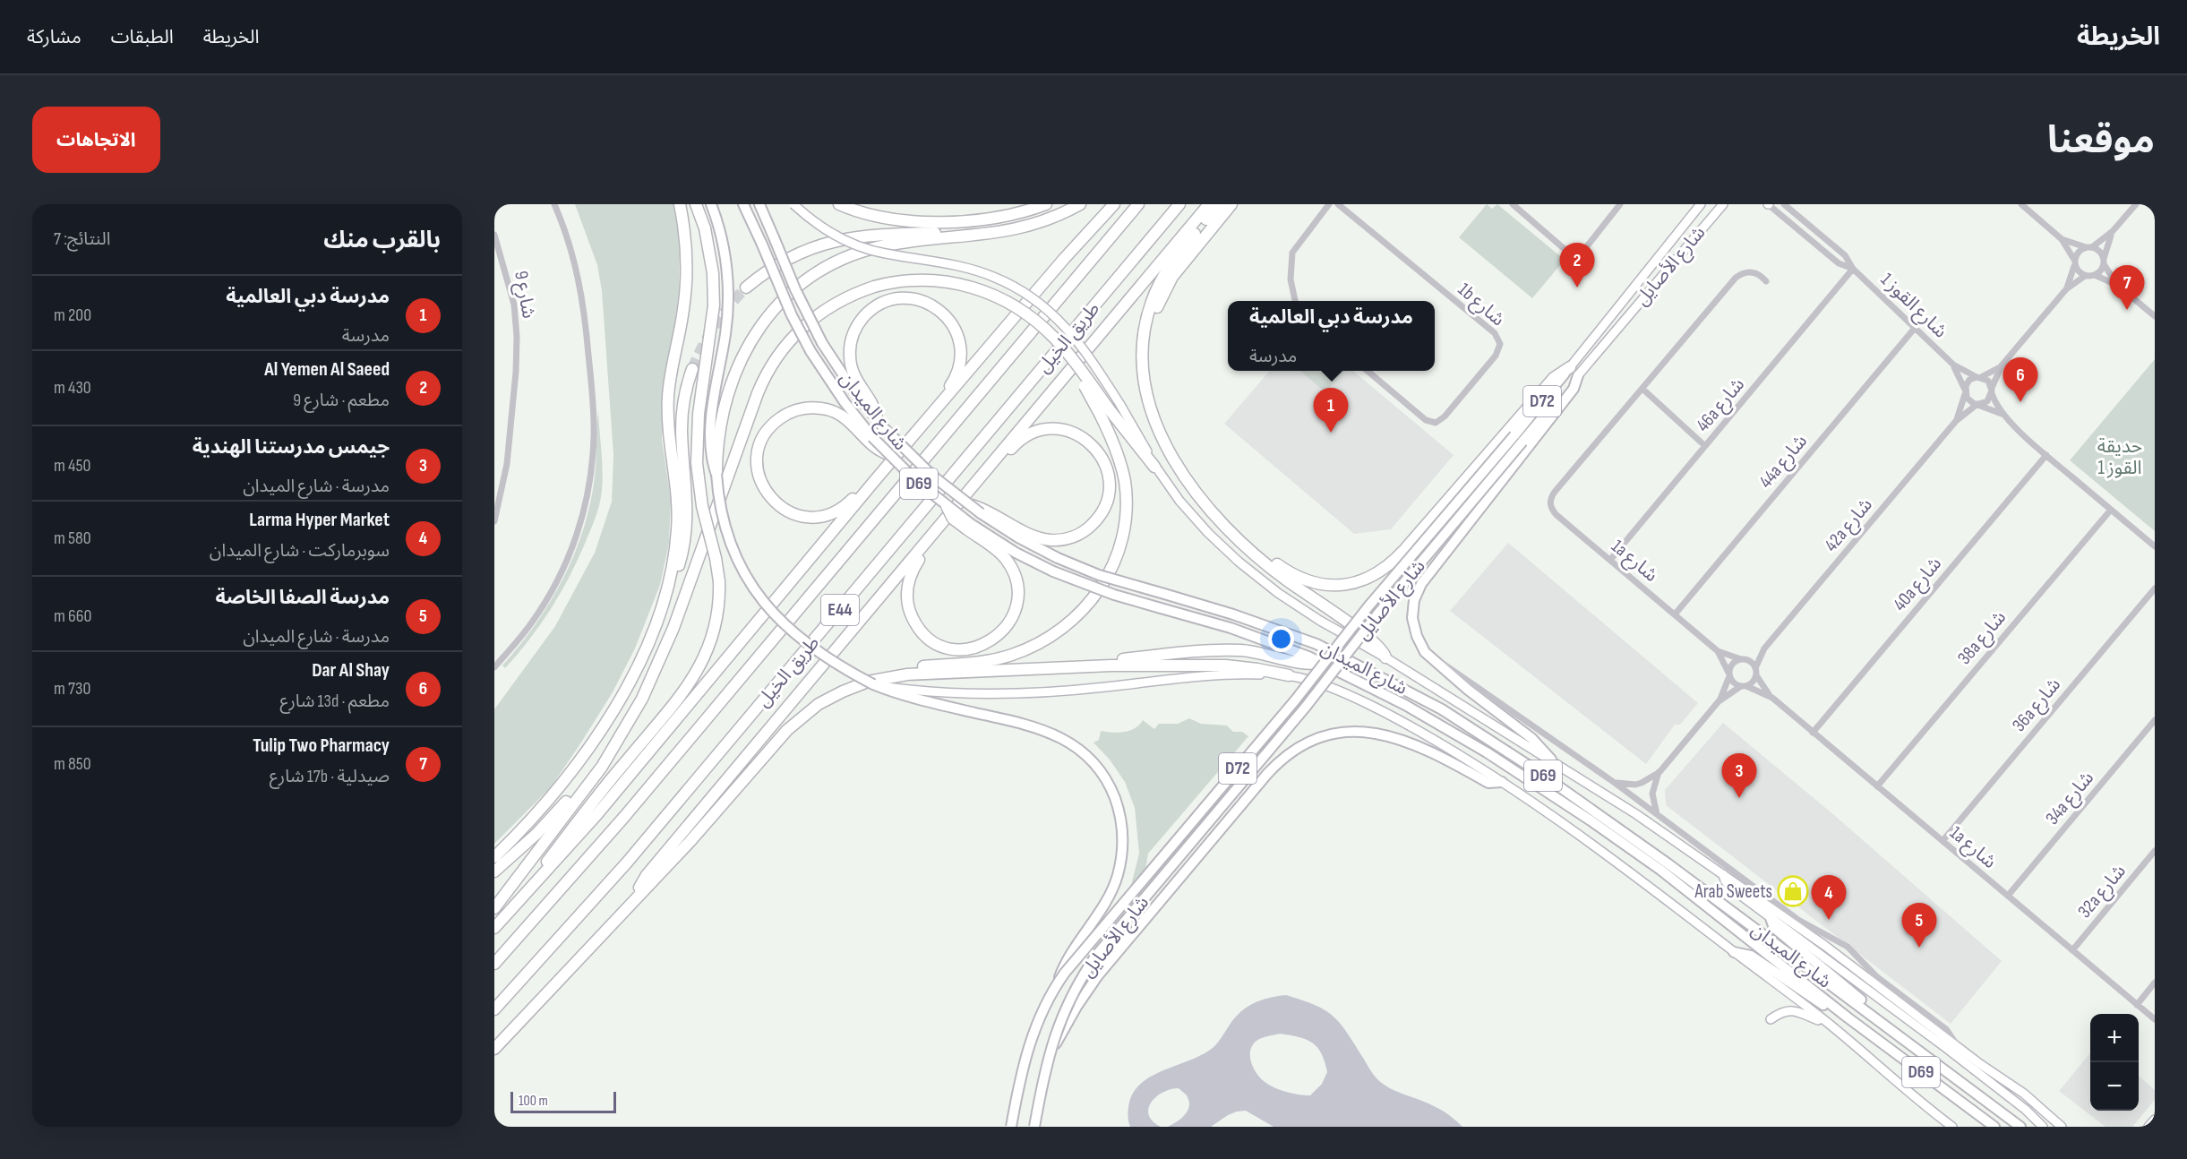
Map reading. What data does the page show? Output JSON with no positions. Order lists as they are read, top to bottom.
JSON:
{
  "streets": {
    "highway": ["طريق الخيل", "E44"],
    "main road": [
      "شارع الأصايل",
      "D72",
      "شارع الميدان",
      "D69"
    ],
    "street": [
      "شارع 9",
      "1b شارع",
      "شارع القوز 1",
      "46a شارع",
      "44a شارع",
      "42a شارع",
      "1a شارع",
      "40a شارع",
      "38a شارع",
      "36a شارع",
      "34a شارع",
      "32a شارع"
    ]
  },
  "crossings": [
    ["شارع القوز 1", "46a شارع"],
    ["شارع القوز 1", "44a شارع"],
    ["شارع القوز 1", "42a شارع"],
    ["46a شارع", "1a شارع"],
    ["44a شارع", "1a شارع"],
    ["42a شارع", "1a شارع"],
    ["1a شارع", "40a شارع"],
    ["1a شارع", "38a شارع"],
    ["1a شارع", "36a شارع"],
    ["1a شارع", "34a شارع"],
    ["1a شارع", "32a شارع"]
  ],
  "parks": ["حديقة القوز 1"],
  "places": {
    "shop": ["Arab Sweets"]
  },
  "scale_bar": "100 m",
  "page": {
    "header": "الخريطة",
    "nav": ["الخريطة", "الطبقات", "مشاركة"],
    "title": "موقعنا",
    "buttons": "الاتجاهات",
    "heading": ["بالقرب منك", "النتائج: 7"],
    "pins": [
      "2",
      "7",
      "6",
      "1",
      "3",
      "4",
      "5"
    ],
    "list": [
      {
        "mark": "1",
        "name": "مدرسة دبي العالمية",
        "note": "مدرسة",
        "value": "200 m"
      },
      {
        "mark": "2",
        "name": "Al Yemen Al Saeed",
        "note": "مطعم · شارع 9",
        "value": "430 m"
      },
      {
        "mark": "3",
        "name": "جيمس مدرستنا الهندية",
        "note": "مدرسة · شارع الميدان",
        "value": "450 m"
      },
      {
        "mark": "4",
        "name": "Larma Hyper Market",
        "note": "سوبرماركت · شارع الميدان",
        "value": "580 m"
      },
      {
        "mark": "5",
        "name": "مدرسة الصفا الخاصة",
        "note": "مدرسة · شارع الميدان",
        "value": "660 m"
      },
      {
        "mark": "6",
        "name": "Dar Al Shay",
        "note": "مطعم · 13d شارع",
        "value": "730 m"
      },
      {
        "mark": "7",
        "name": "Tulip Two Pharmacy",
        "note": "صيدلية · 17b شارع",
        "value": "850 m"
      }
    ],
    "popup": ["مدرسة دبي العالمية", "مدرسة"],
    "map_buttons": ["+", "−"],
    "scale": "100 m"
  }
}
